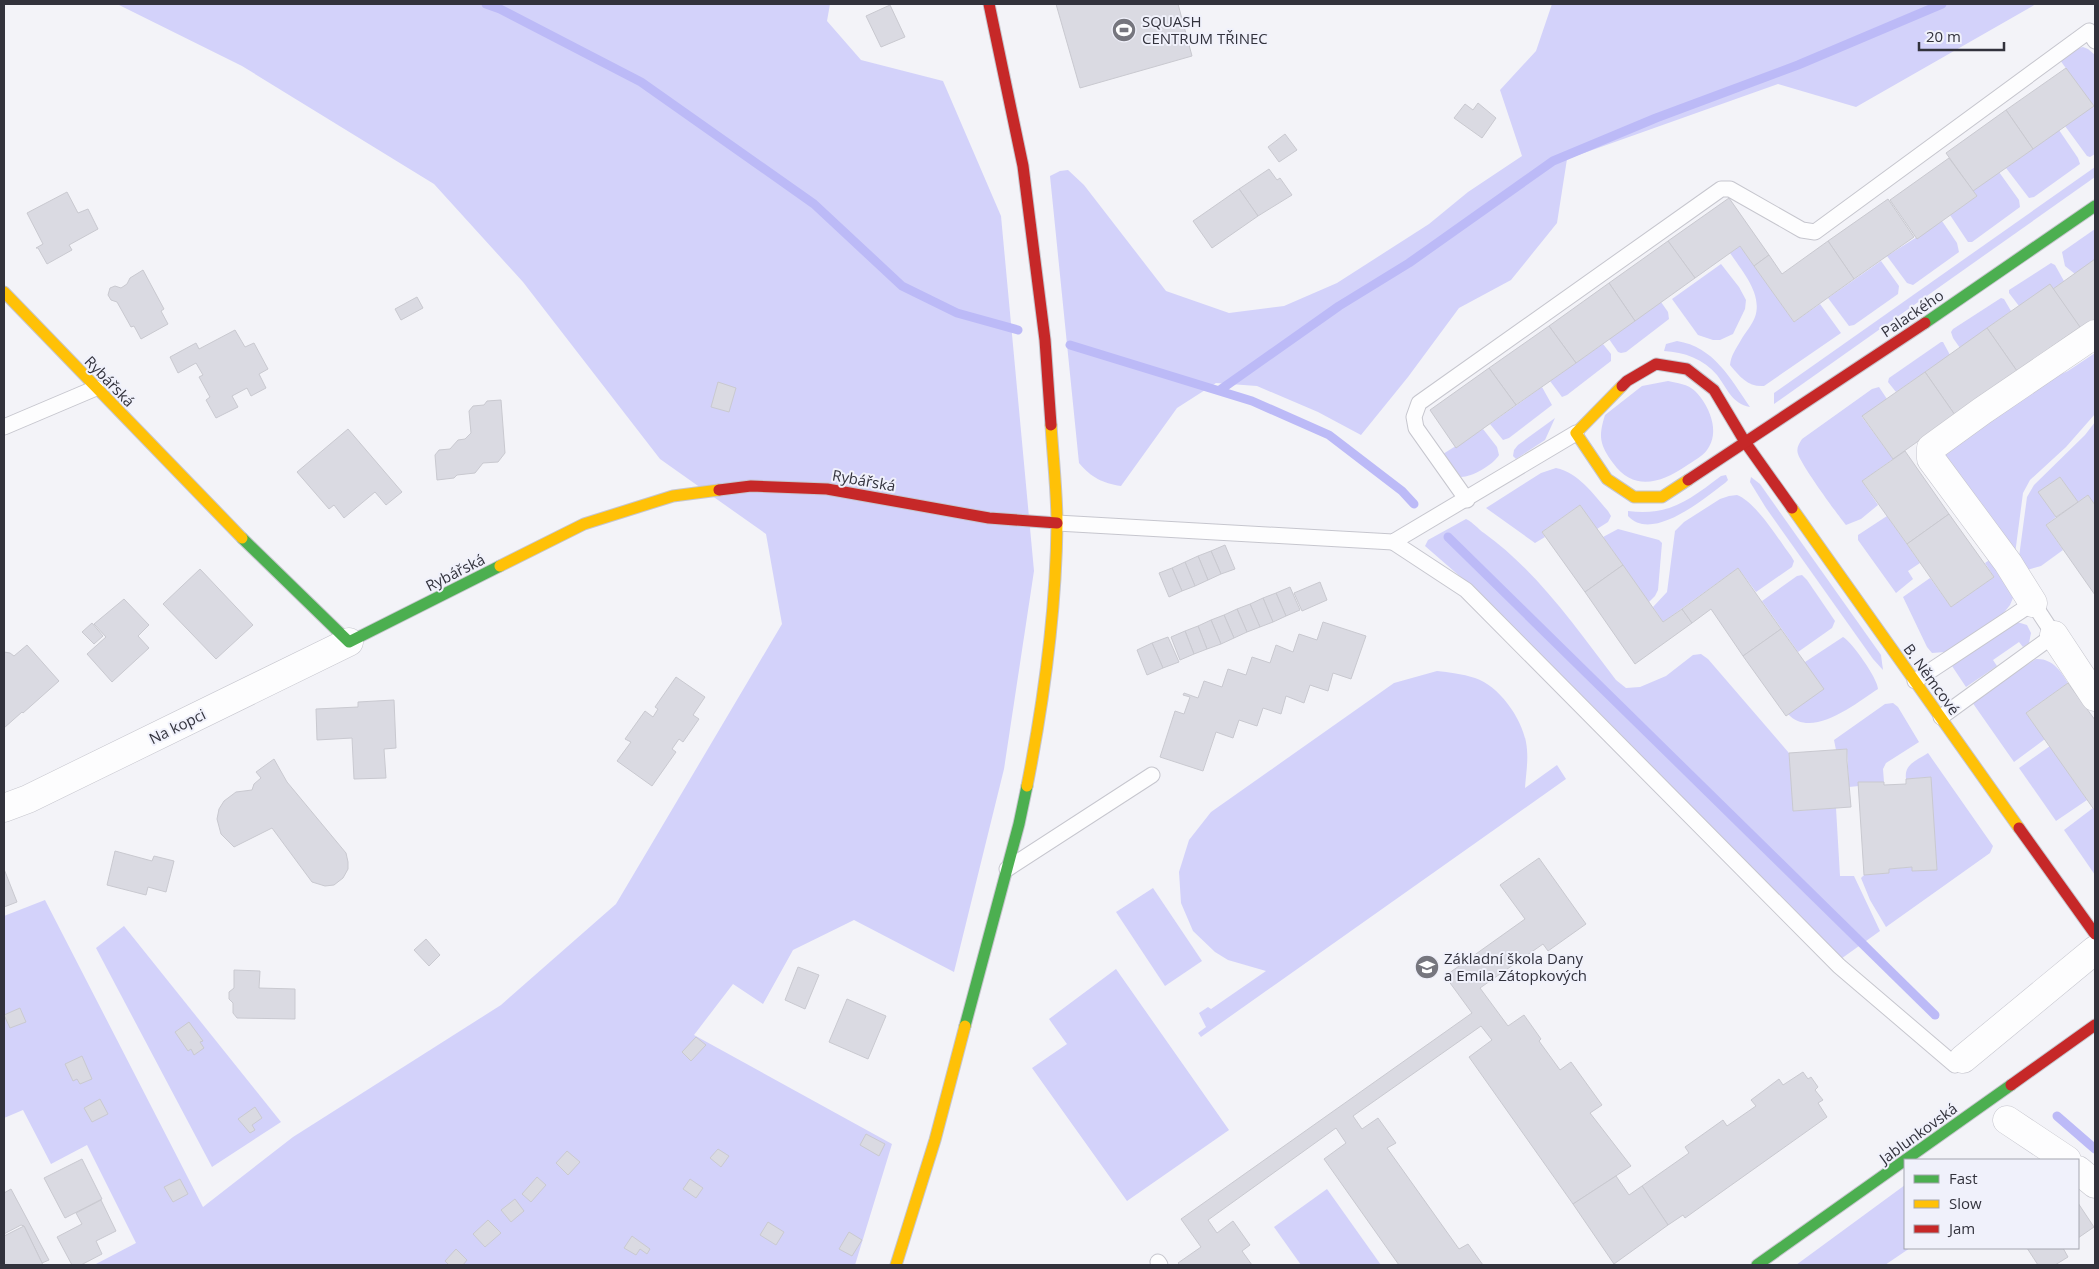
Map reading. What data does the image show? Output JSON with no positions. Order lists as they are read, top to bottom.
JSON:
{
  "streets": {
    "street": [
      "Palackého",
      "Rybářská",
      "B. Němcové",
      "Na kopci",
      "Jablunkovská"
    ]
  },
  "crossings": [
    ["Palackého", "B. Němcové"],
    ["Rybářská", "Na kopci"]
  ],
  "places": {
    "sports": ["SQUASH CENTRUM TŘINEC"],
    "school or university": ["Základní škola Dany a Emila Zátopkových"]
  },
  "legend": ["Fast", "Slow", "Jam"],
  "scale_bar": "20 m"
}
